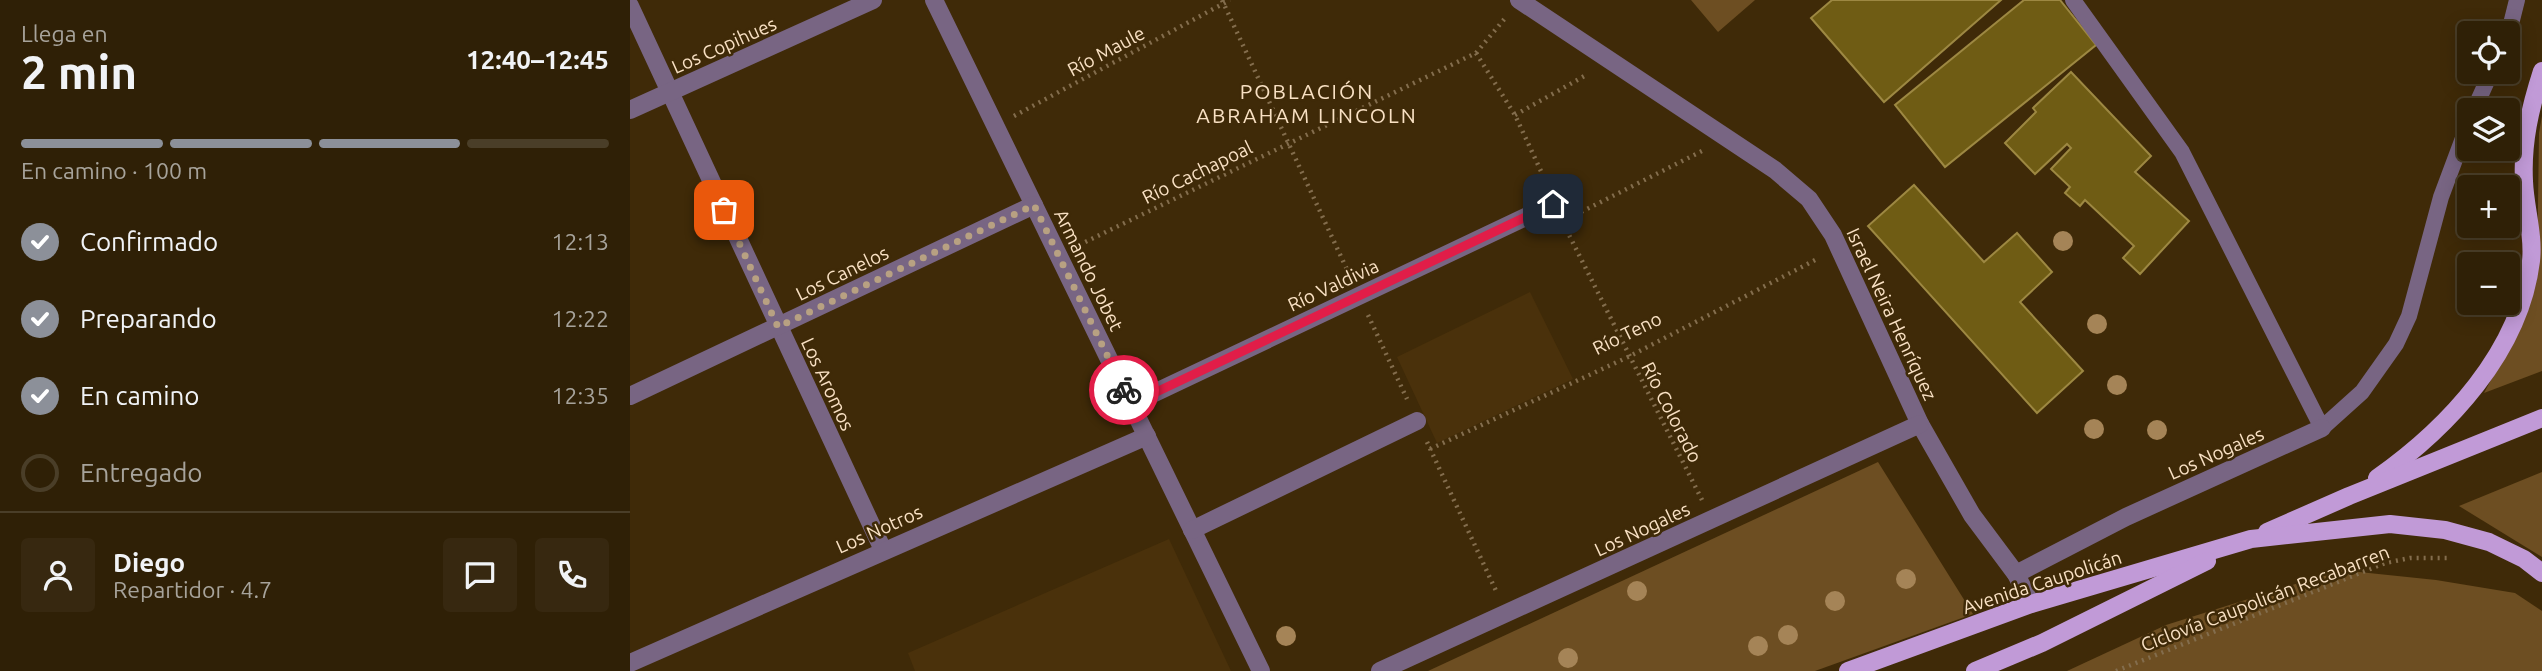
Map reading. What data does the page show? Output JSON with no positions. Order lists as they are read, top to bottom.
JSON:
{
  "streets": {
    "main road": ["Avenida Caupolicán"],
    "street": [
      "Los Copihues",
      "Armando Jobet",
      "Los Canelos",
      "Río Valdivia",
      "Israel Neira Henríquez",
      "Los Aromos",
      "Los Nogales",
      "Los Notros"
    ],
    "path": [
      "Río Maule",
      "Río Cachapoal",
      "Río Teno",
      "Río Colorado",
      "Ciclovía Caupolicán Recabarren"
    ]
  },
  "crossings": [
    ["Los Copihues", "Los Aromos"],
    ["Río Maule", "Armando Jobet"],
    ["Río Cachapoal", "Armando Jobet"],
    ["Río Cachapoal", "Israel Neira Henríquez"],
    ["Río Cachapoal", "Río Colorado"],
    ["Armando Jobet", "Los Canelos"],
    ["Armando Jobet", "Río Valdivia"],
    ["Armando Jobet", "Los Notros"],
    ["Los Canelos", "Los Aromos"],
    ["Río Valdivia", "Río Colorado"],
    ["Israel Neira Henríquez", "Río Teno"],
    ["Israel Neira Henríquez", "Los Nogales"],
    ["Israel Neira Henríquez", "Avenida Caupolicán"],
    ["Río Teno", "Río Colorado"],
    ["Los Aromos", "Los Notros"],
    ["Río Colorado", "Los Nogales"]
  ],
  "districts": ["POBLACIÓN ABRAHAM LINCOLN"],
  "page": {
    "heading": ["2 min", "Llega en", "12:40–12:45"],
    "panel": ["Diego", "Repartidor · 4.7"],
    "map_buttons": ["+", "−"],
    "bar": "En camino · 100 m",
    "list": [
      ["Confirmado", "12:13"],
      ["Preparando", "12:22"],
      ["En camino", "12:35"],
      "Entregado"
    ]
  }
}
